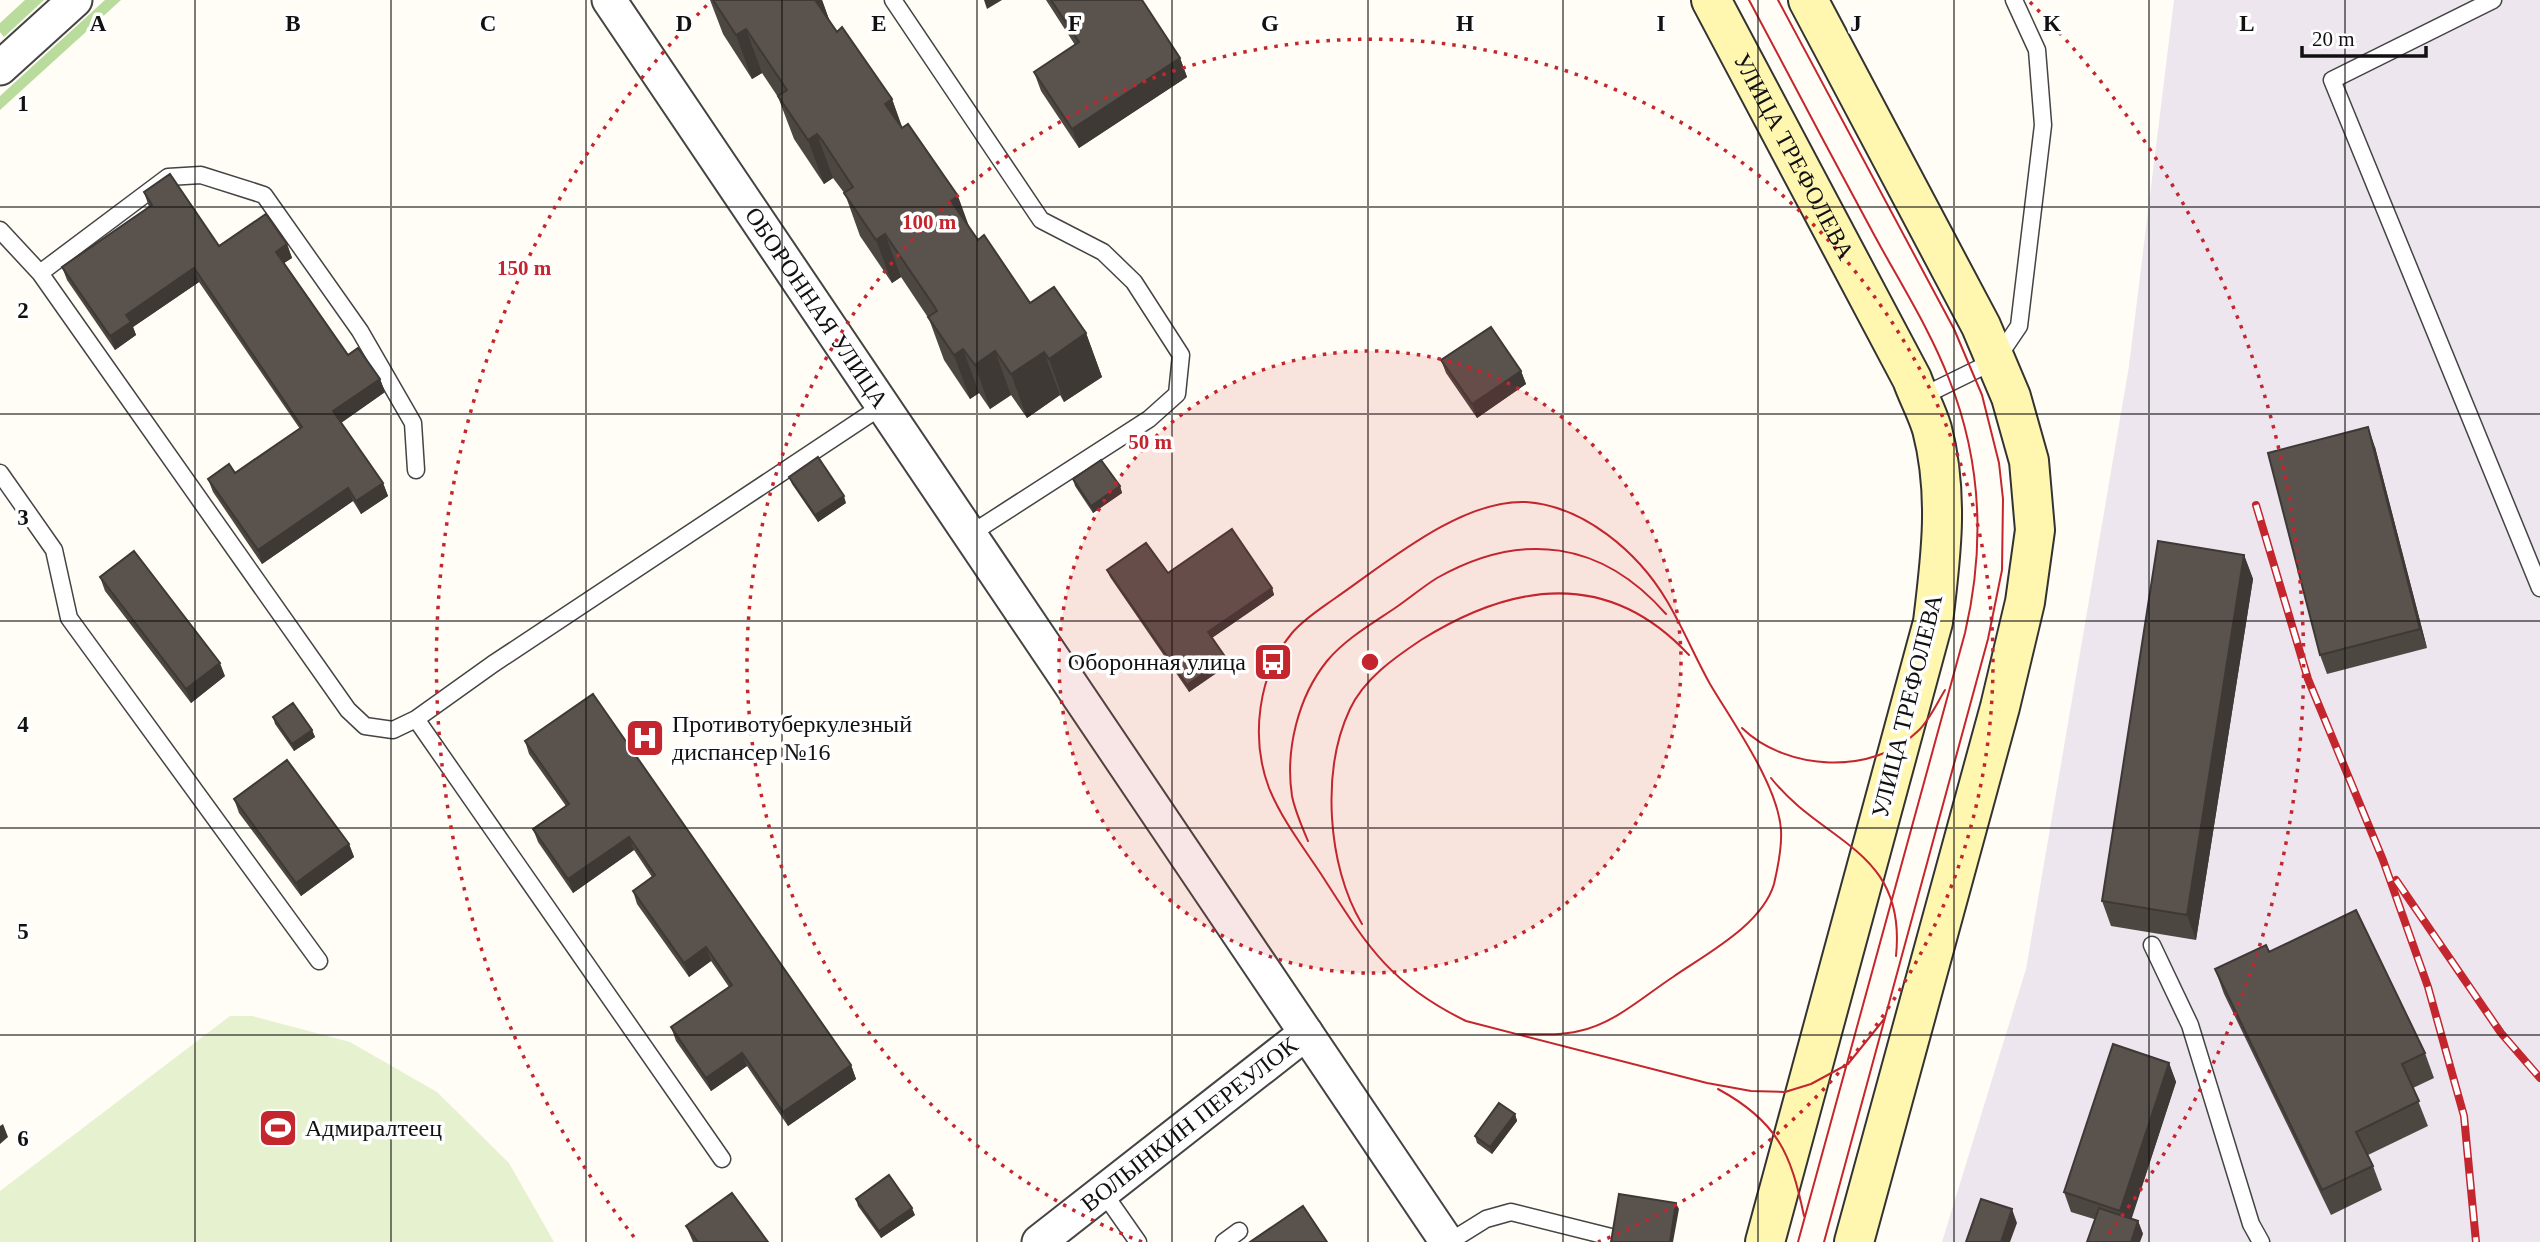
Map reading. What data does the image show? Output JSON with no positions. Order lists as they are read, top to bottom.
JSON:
{
  "streets": {
    "street": ["УЛИЦА ТРЕФОЛЕВА", "ОБОРОННАЯ УЛИЦА", "ВОЛЫНКИН ПЕРЕУЛОК"]
  },
  "crossings": [
    ["ОБОРОННАЯ УЛИЦА", "ВОЛЫНКИН ПЕРЕУЛОК"]
  ],
  "places": {
    "bus stop": ["Оборонная улица"],
    "hospital": ["Противотуберкулезный диспансер №16"],
    "sports": ["Адмиралтеец"]
  },
  "scale_bar": "20 m",
  "grid": {
    "columns": [
      "A",
      "B",
      "C",
      "D",
      "E",
      "F",
      "G",
      "H",
      "I",
      "J",
      "K",
      "L"
    ],
    "rows": [
      "1",
      "2",
      "3",
      "4",
      "5",
      "6"
    ]
  },
  "rings": ["100 m", "150 m", "50 m"]
}
